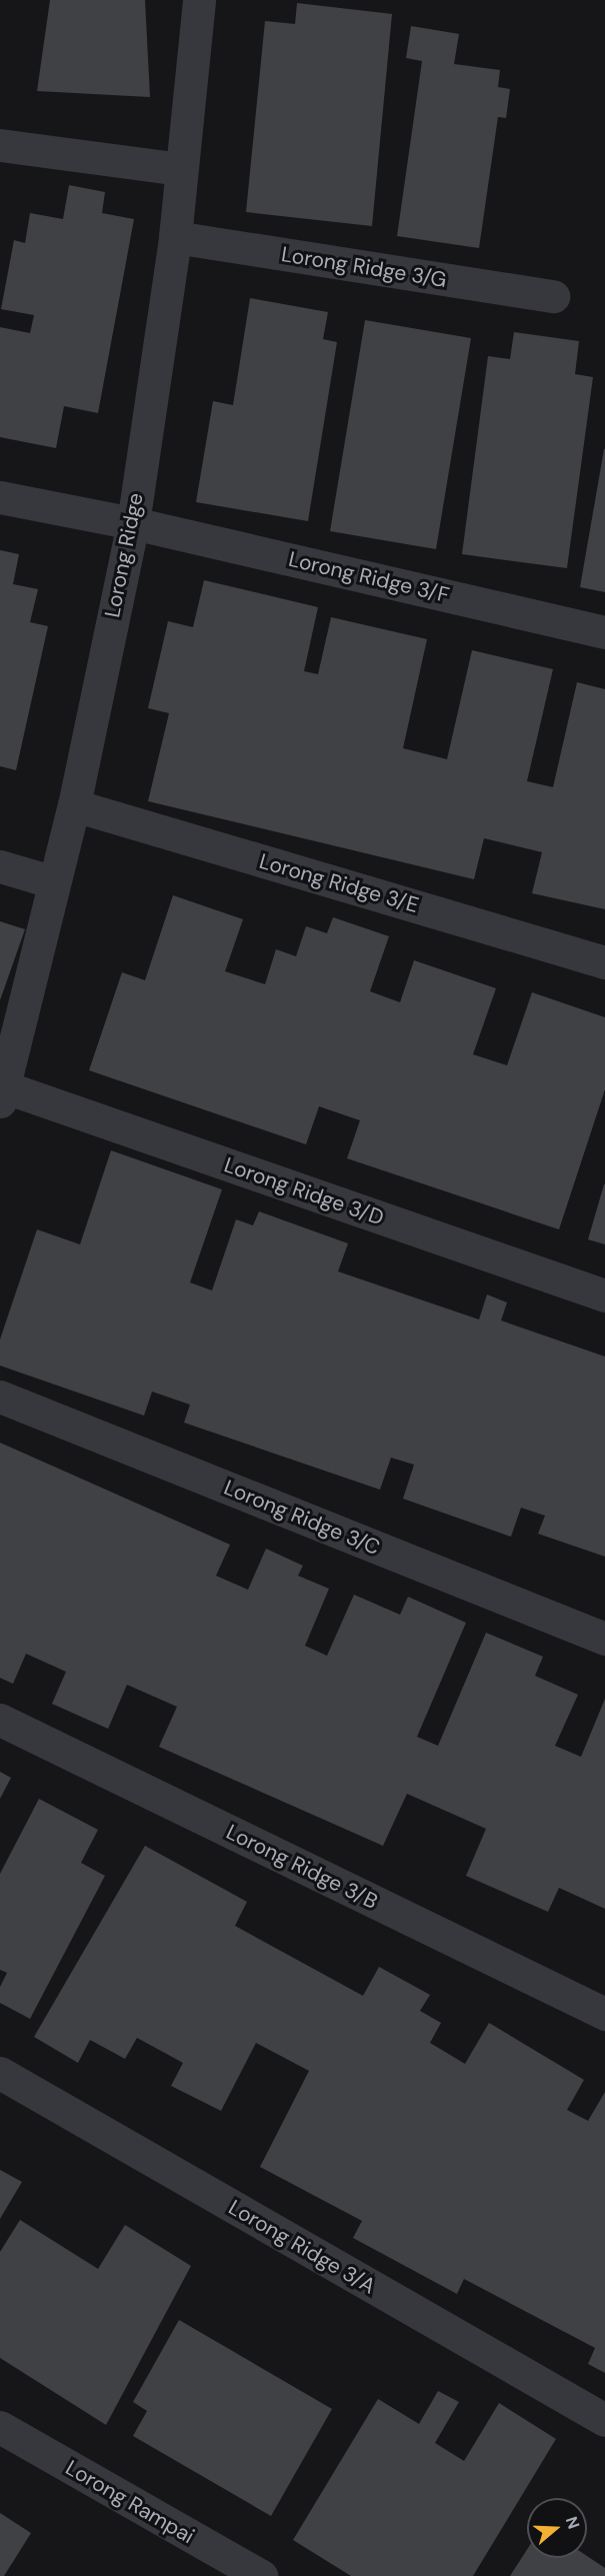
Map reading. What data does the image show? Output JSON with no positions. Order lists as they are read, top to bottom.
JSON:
{
  "streets": {
    "street": [
      "Lorong Ridge 3/G",
      "Lorong Ridge",
      "Lorong Ridge 3/F",
      "Lorong Ridge 3/E",
      "Lorong Ridge 3/D",
      "Lorong Ridge 3/C",
      "Lorong Ridge 3/B",
      "Lorong Ridge 3/A",
      "Lorong Rampai"
    ]
  },
  "crossings": [
    ["Lorong Ridge 3/G", "Lorong Ridge"],
    ["Lorong Ridge", "Lorong Ridge 3/F"],
    ["Lorong Ridge", "Lorong Ridge 3/E"],
    ["Lorong Ridge", "Lorong Ridge 3/D"]
  ],
  "north": "right"
}
